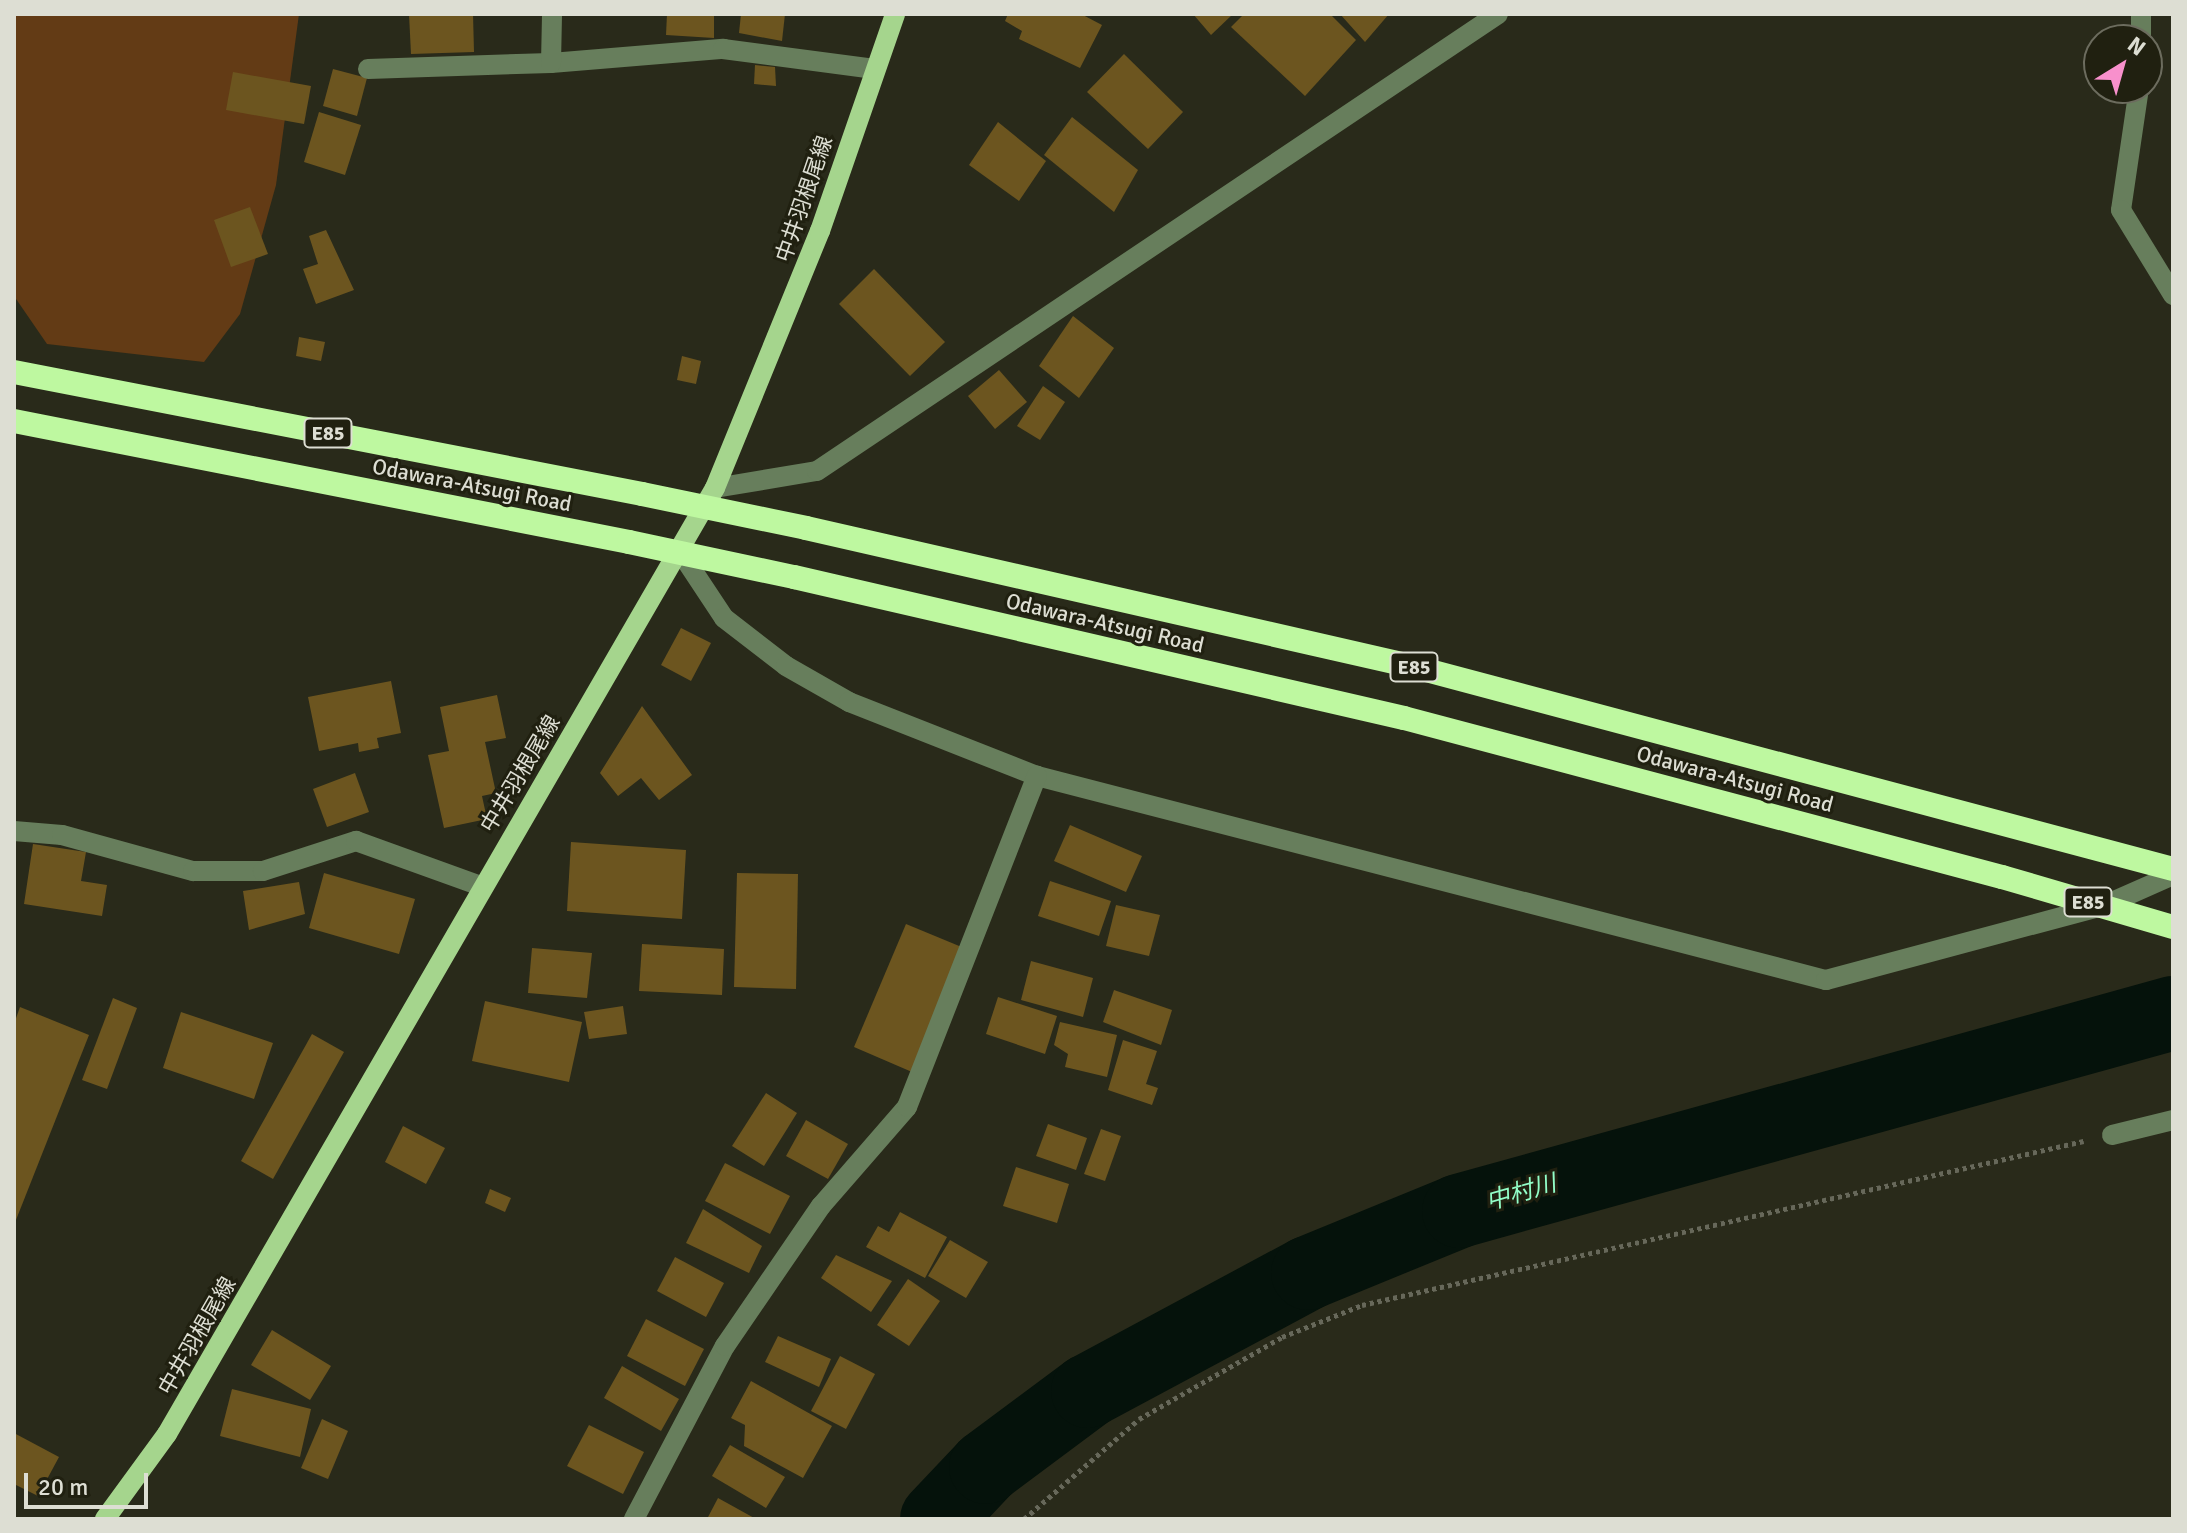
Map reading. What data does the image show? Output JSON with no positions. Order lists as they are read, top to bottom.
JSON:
{
  "streets": {
    "highway": ["E85", "Odawara-Atsugi Road"],
    "main road": ["中井羽根尾線"]
  },
  "water": ["中村川"],
  "scale_bar": "20 m",
  "north": "top right"
}
